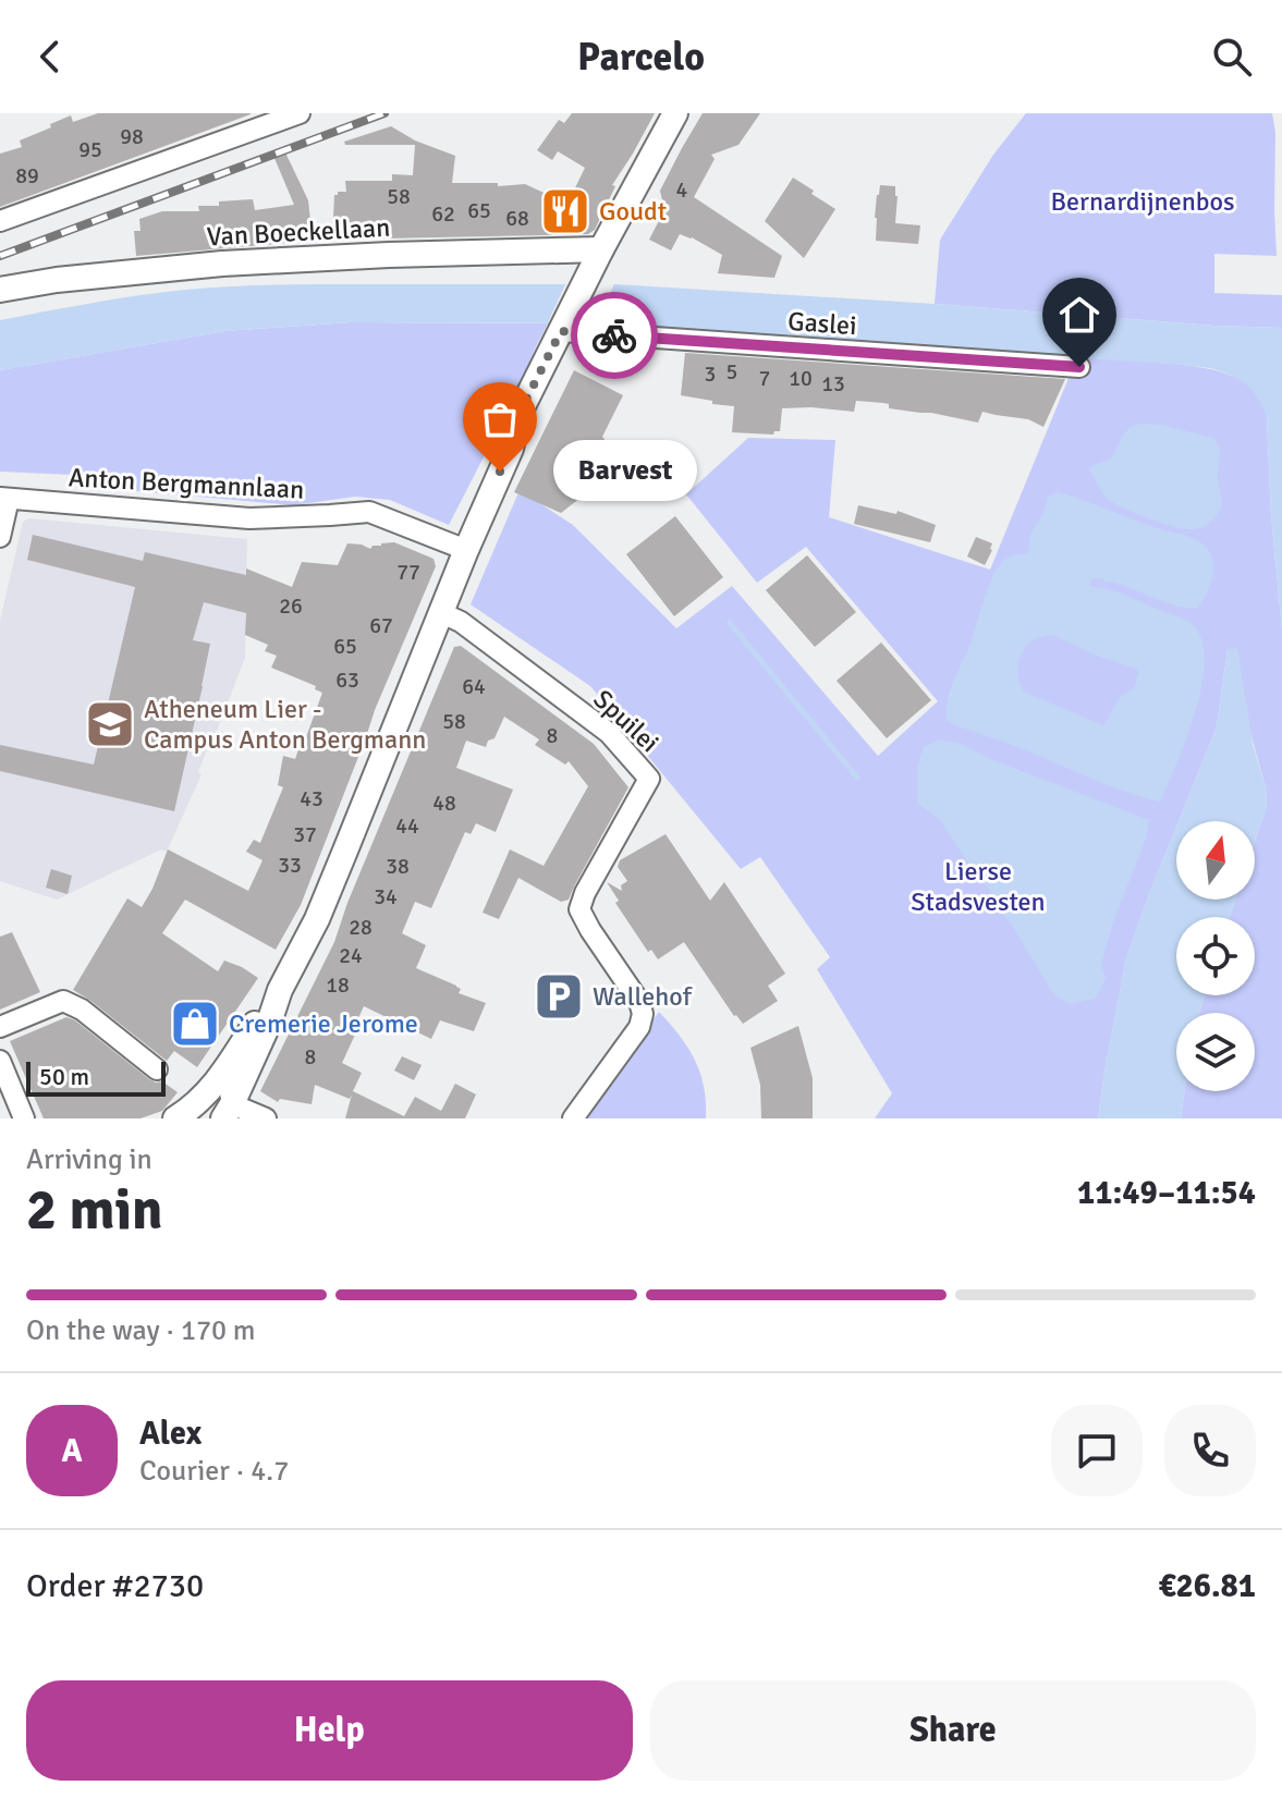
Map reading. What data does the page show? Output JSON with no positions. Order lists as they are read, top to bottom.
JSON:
{
  "streets": {
    "street": [
      "Van Boeckellaan",
      "Gaslei",
      "Anton Bergmannlaan",
      "Spuilei"
    ]
  },
  "parks": ["Bernardijnenbos", "Lierse Stadsvesten"],
  "places": {
    "restaurant": ["Goudt"],
    "other": ["Barvest"],
    "school or university": ["Atheneum Lier - Campus Anton Bergmann"],
    "parking": ["Wallehof"],
    "shop": ["Cremerie Jerome"]
  },
  "house_numbers": [
    "98",
    "95",
    "89",
    "4",
    "58",
    "65",
    "62",
    "68",
    "5",
    "3",
    "7",
    "10",
    "13",
    "77",
    "26",
    "67",
    "65",
    "63",
    "64",
    "58",
    "8",
    "43",
    "48",
    "44",
    "37",
    "33",
    "38",
    "34",
    "28",
    "24",
    "18",
    "8"
  ],
  "scale_bar": "50 m",
  "north": "top",
  "page": {
    "header": "Parcelo",
    "bubble": "Barvest",
    "scale": "50 m",
    "heading": ["2 min", "Arriving in", "11:49–11:54"],
    "panel": [
      "Alex",
      "Courier · 4.7",
      "Order #2730",
      "€26.81"
    ],
    "bar": "On the way · 170 m",
    "round": "A",
    "buttons": ["Help", "Share"]
  }
}
